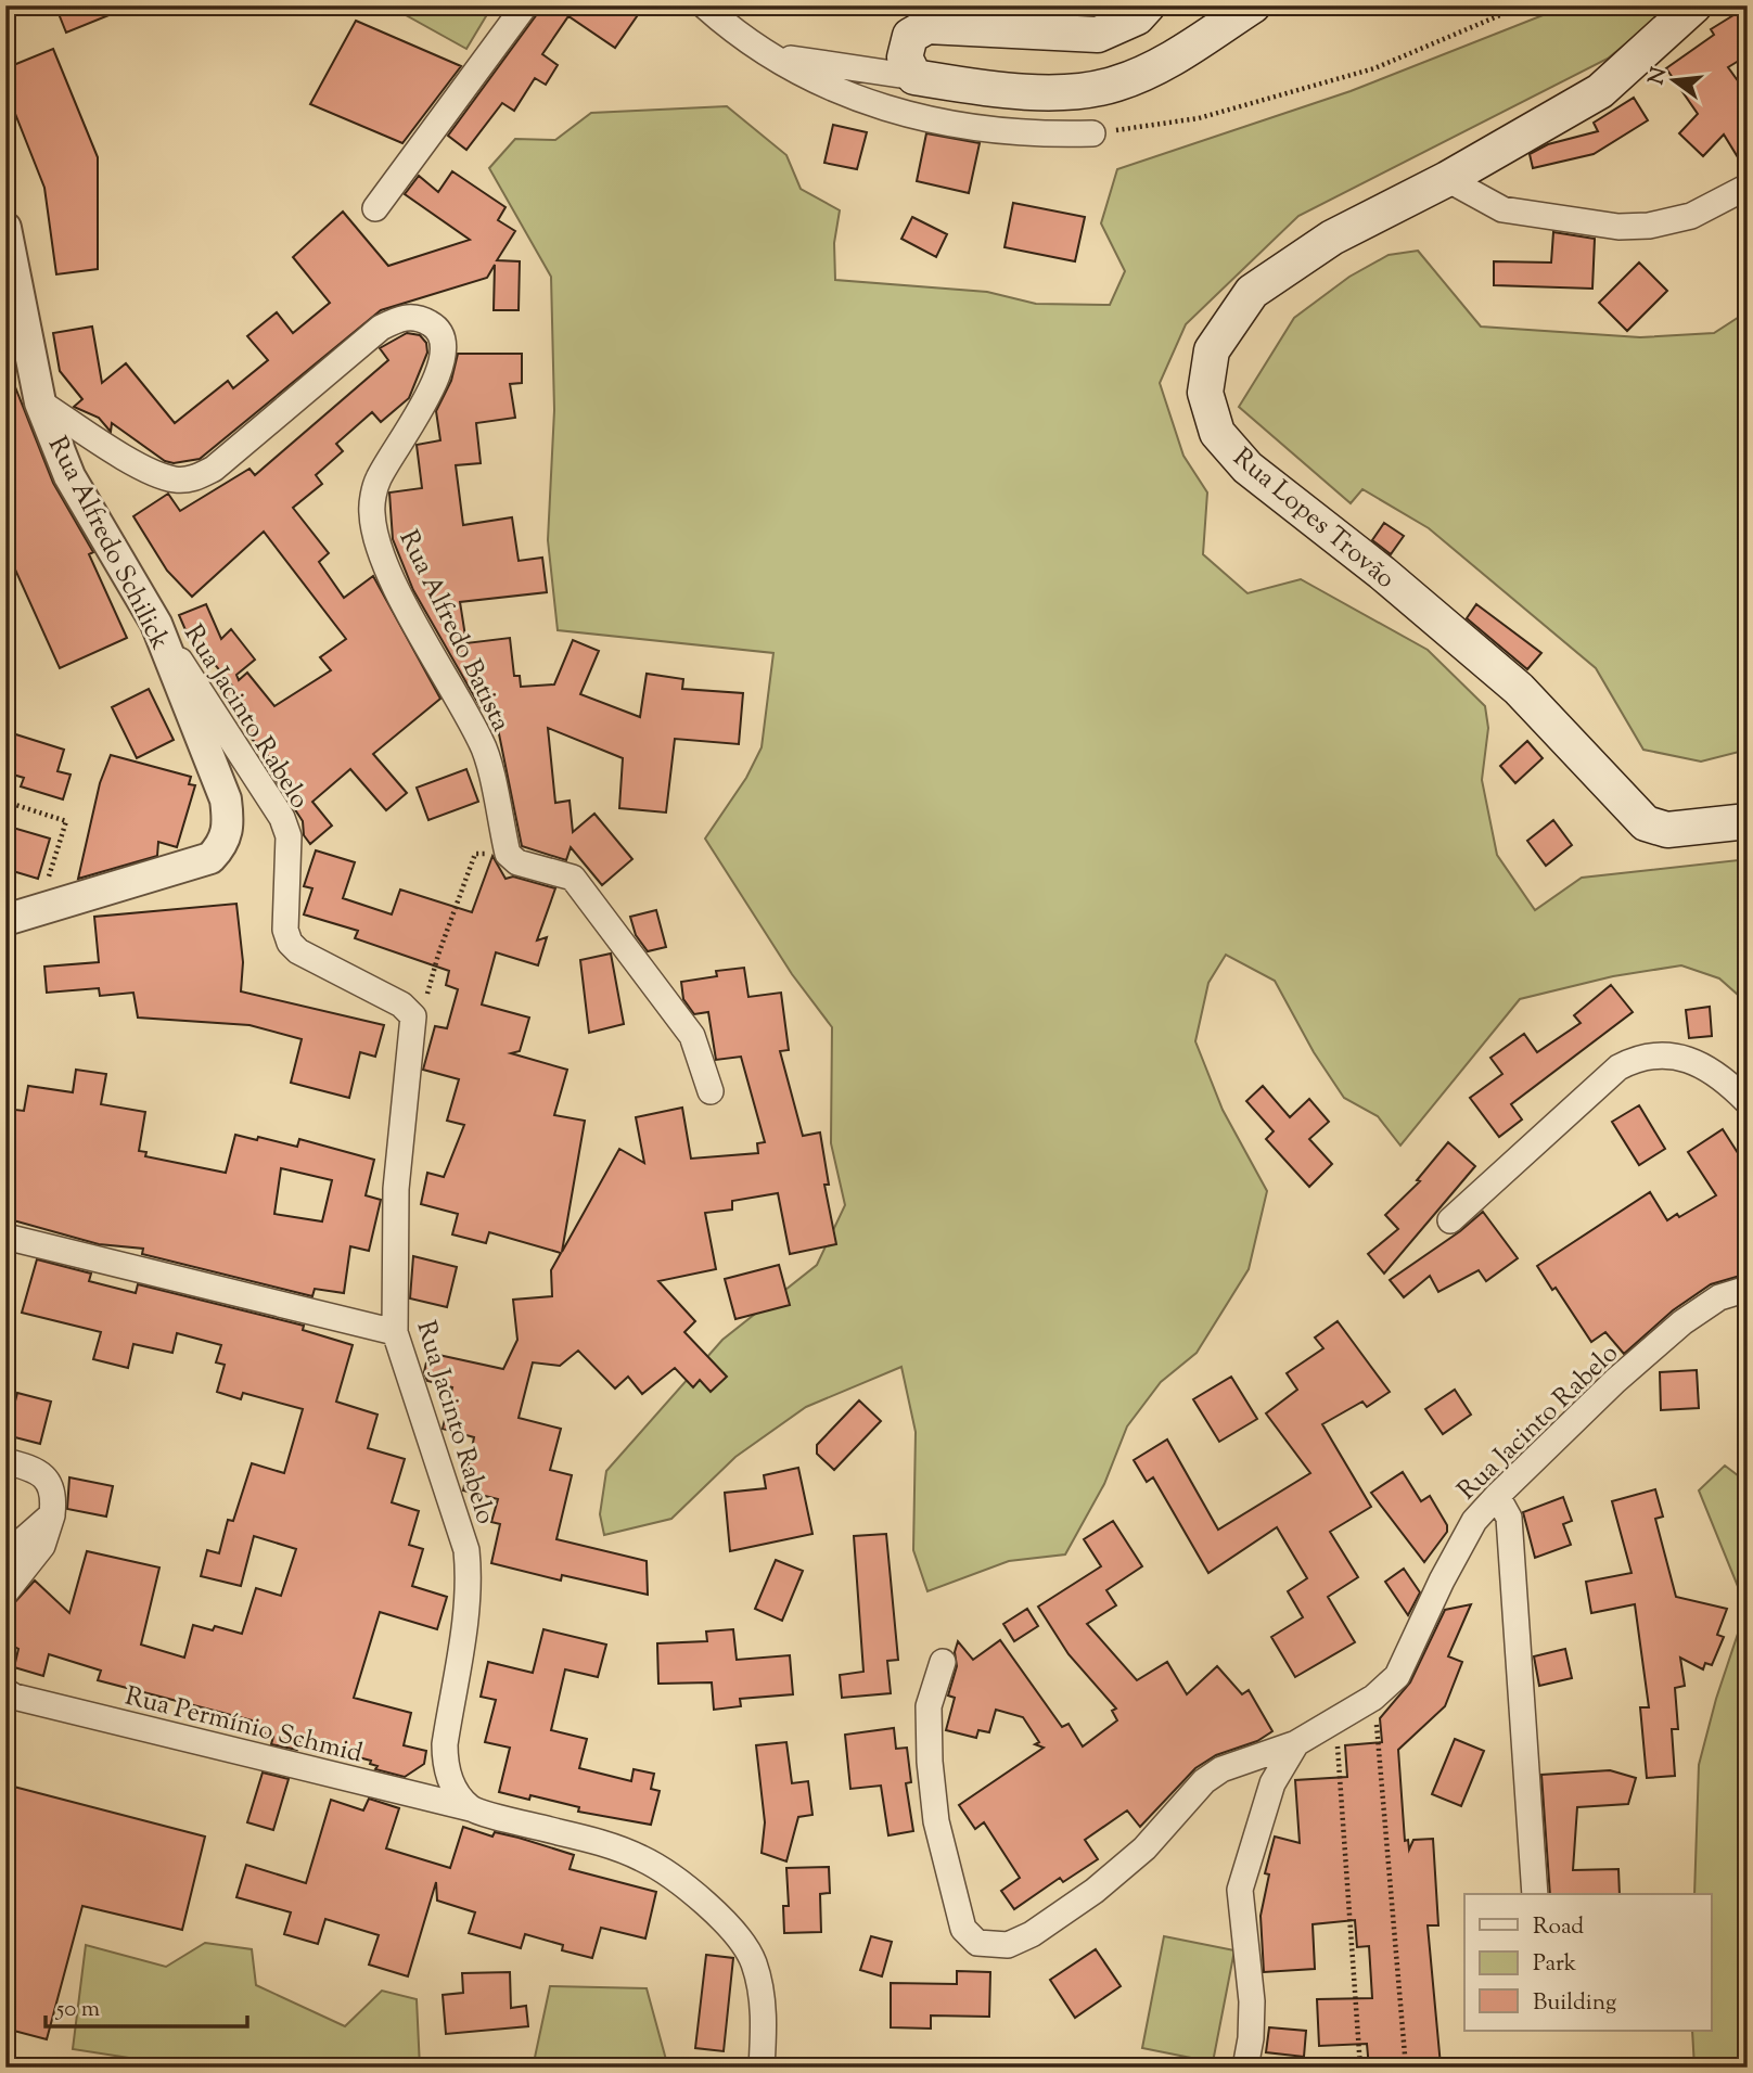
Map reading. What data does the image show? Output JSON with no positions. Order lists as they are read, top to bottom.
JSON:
{
  "streets": {
    "main road": ["Rua Lopes Trovão"],
    "street": [
      "Rua Alfredo Schilick",
      "Rua Alfredo Batista",
      "Rua Jacinto Rabelo",
      "Rua Permínio Schmid"
    ]
  },
  "crossings": [
    ["Rua Alfredo Schilick", "Rua Alfredo Batista"],
    ["Rua Alfredo Schilick", "Rua Jacinto Rabelo"],
    ["Rua Jacinto Rabelo", "Rua Permínio Schmid"]
  ],
  "legend": ["Road", "Park", "Building"],
  "scale_bar": "50 m",
  "north": "left"
}
